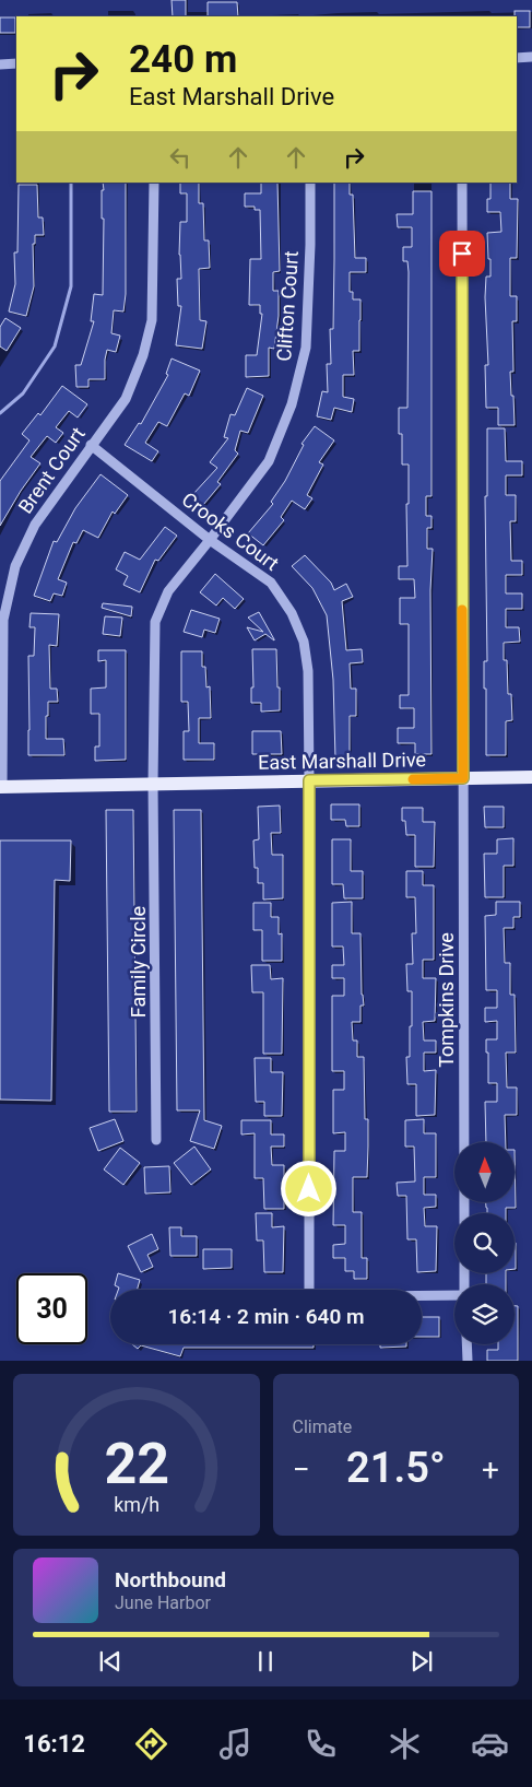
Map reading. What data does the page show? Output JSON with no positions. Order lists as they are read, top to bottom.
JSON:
{
  "streets": {
    "main road": ["East Marshall Drive"],
    "street": [
      "Clifton Court",
      "Brent Court",
      "Crooks Court",
      "Family Circle",
      "Tompkins Drive"
    ]
  },
  "crossings": [
    ["Clifton Court", "Crooks Court"],
    ["Clifton Court", "East Marshall Drive"],
    ["Clifton Court", "Family Circle"],
    ["Brent Court", "Crooks Court"],
    ["Brent Court", "East Marshall Drive"],
    ["Crooks Court", "East Marshall Drive"],
    ["East Marshall Drive", "Family Circle"],
    ["East Marshall Drive", "Tompkins Drive"]
  ],
  "north": "top",
  "page": {
    "turn": ["240 m", "East Marshall Drive"],
    "limit": "30",
    "trip": "16:14 · 2 min · 640 m",
    "tile": "Climate",
    "heat": ["−", "21.5°", "+"],
    "song": ["Northbound", "June Harbor"],
    "tabs": "16:12",
    "gauge": ["22", "km/h"]
  }
}
